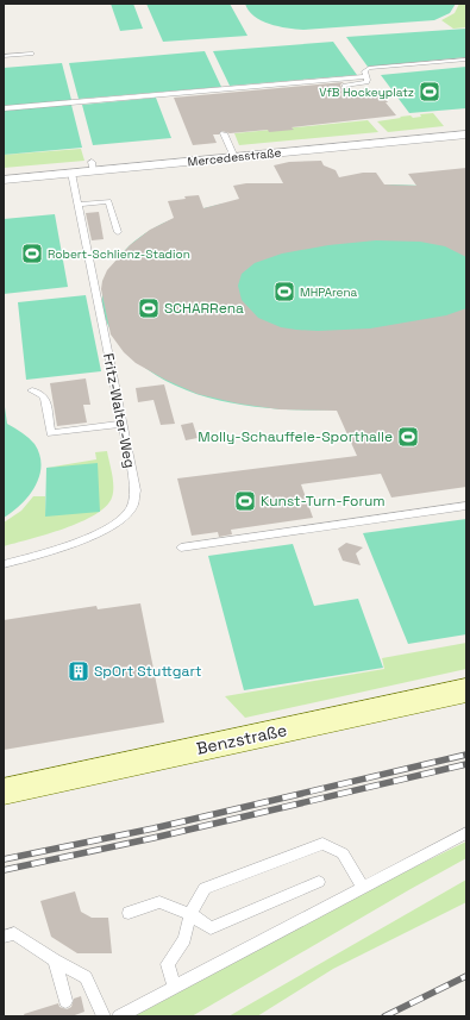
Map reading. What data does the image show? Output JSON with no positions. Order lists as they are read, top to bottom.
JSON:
{
  "streets": {
    "main road": ["Benzstraße"],
    "street": ["Mercedesstraße"],
    "lane": ["Fritz-Walter-Weg"]
  },
  "crossings": [
    ["Mercedesstraße", "Fritz-Walter-Weg"]
  ],
  "places": {
    "sports": [
      "VfB Hockeyplatz",
      "Robert-Schlienz-Stadion",
      "MHPArena",
      "SCHARRena",
      "Molly-Schauffele-Sporthalle",
      "Kunst-Turn-Forum"
    ],
    "building": ["SpOrt Stuttgart"]
  }
}
